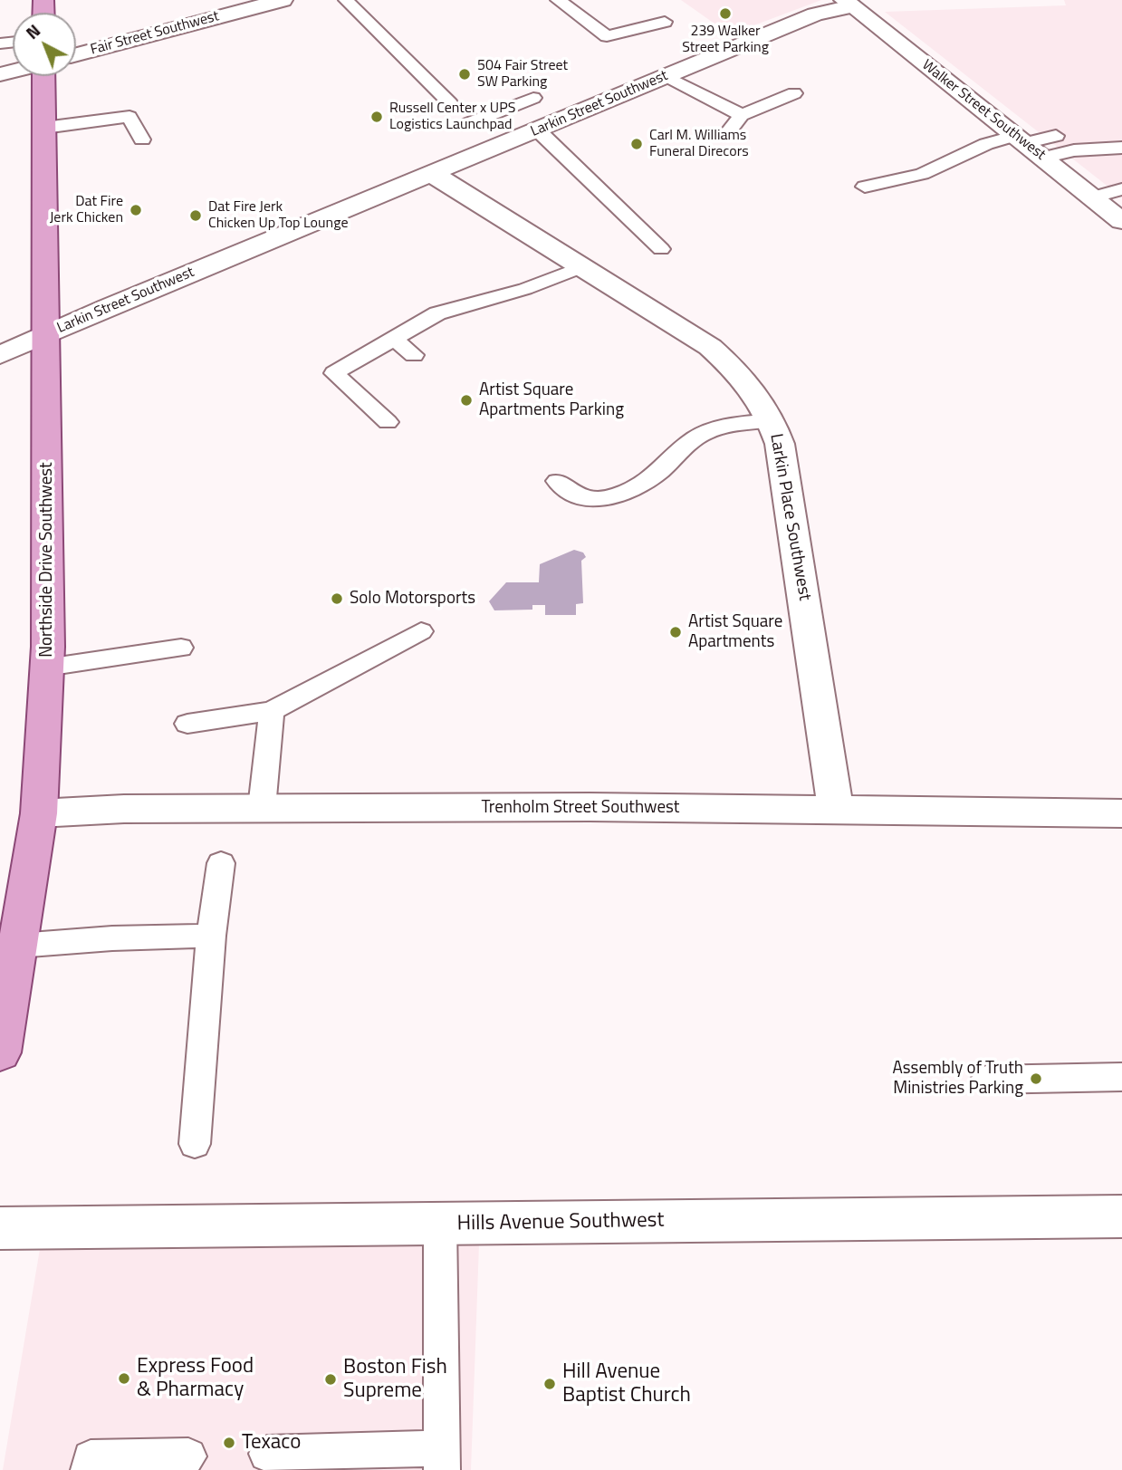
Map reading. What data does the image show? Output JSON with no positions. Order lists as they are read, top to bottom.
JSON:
{
  "streets": {
    "main road": ["Northside Drive Southwest"],
    "street": [
      "Fair Street Southwest",
      "Larkin Street Southwest",
      "Walker Street Southwest",
      "Larkin Place Southwest",
      "Trenholm Street Southwest",
      "Hills Avenue Southwest"
    ]
  },
  "crossings": [
    ["Larkin Street Southwest", "Walker Street Southwest"],
    ["Larkin Street Southwest", "Larkin Place Southwest"],
    ["Larkin Street Southwest", "Northside Drive Southwest"],
    ["Larkin Place Southwest", "Trenholm Street Southwest"],
    ["Northside Drive Southwest", "Trenholm Street Southwest"]
  ],
  "places": [
    "239 Walker Street Parking",
    "504 Fair Street SW Parking",
    "Russell Center x UPS Logistics Launchpad",
    "Carl M. Williams Funeral Direcors",
    "Dat Fire Jerk Chicken",
    "Dat Fire Jerk Chicken Up Top Lounge",
    "Artist Square Apartments Parking",
    "Solo Motorsports",
    "Artist Square Apartments",
    "Assembly of Truth Ministries Parking",
    "Express Food & Pharmacy",
    "Boston Fish Supreme",
    "Hill Avenue Baptist Church",
    "Texaco"
  ],
  "north": "top left"
}
